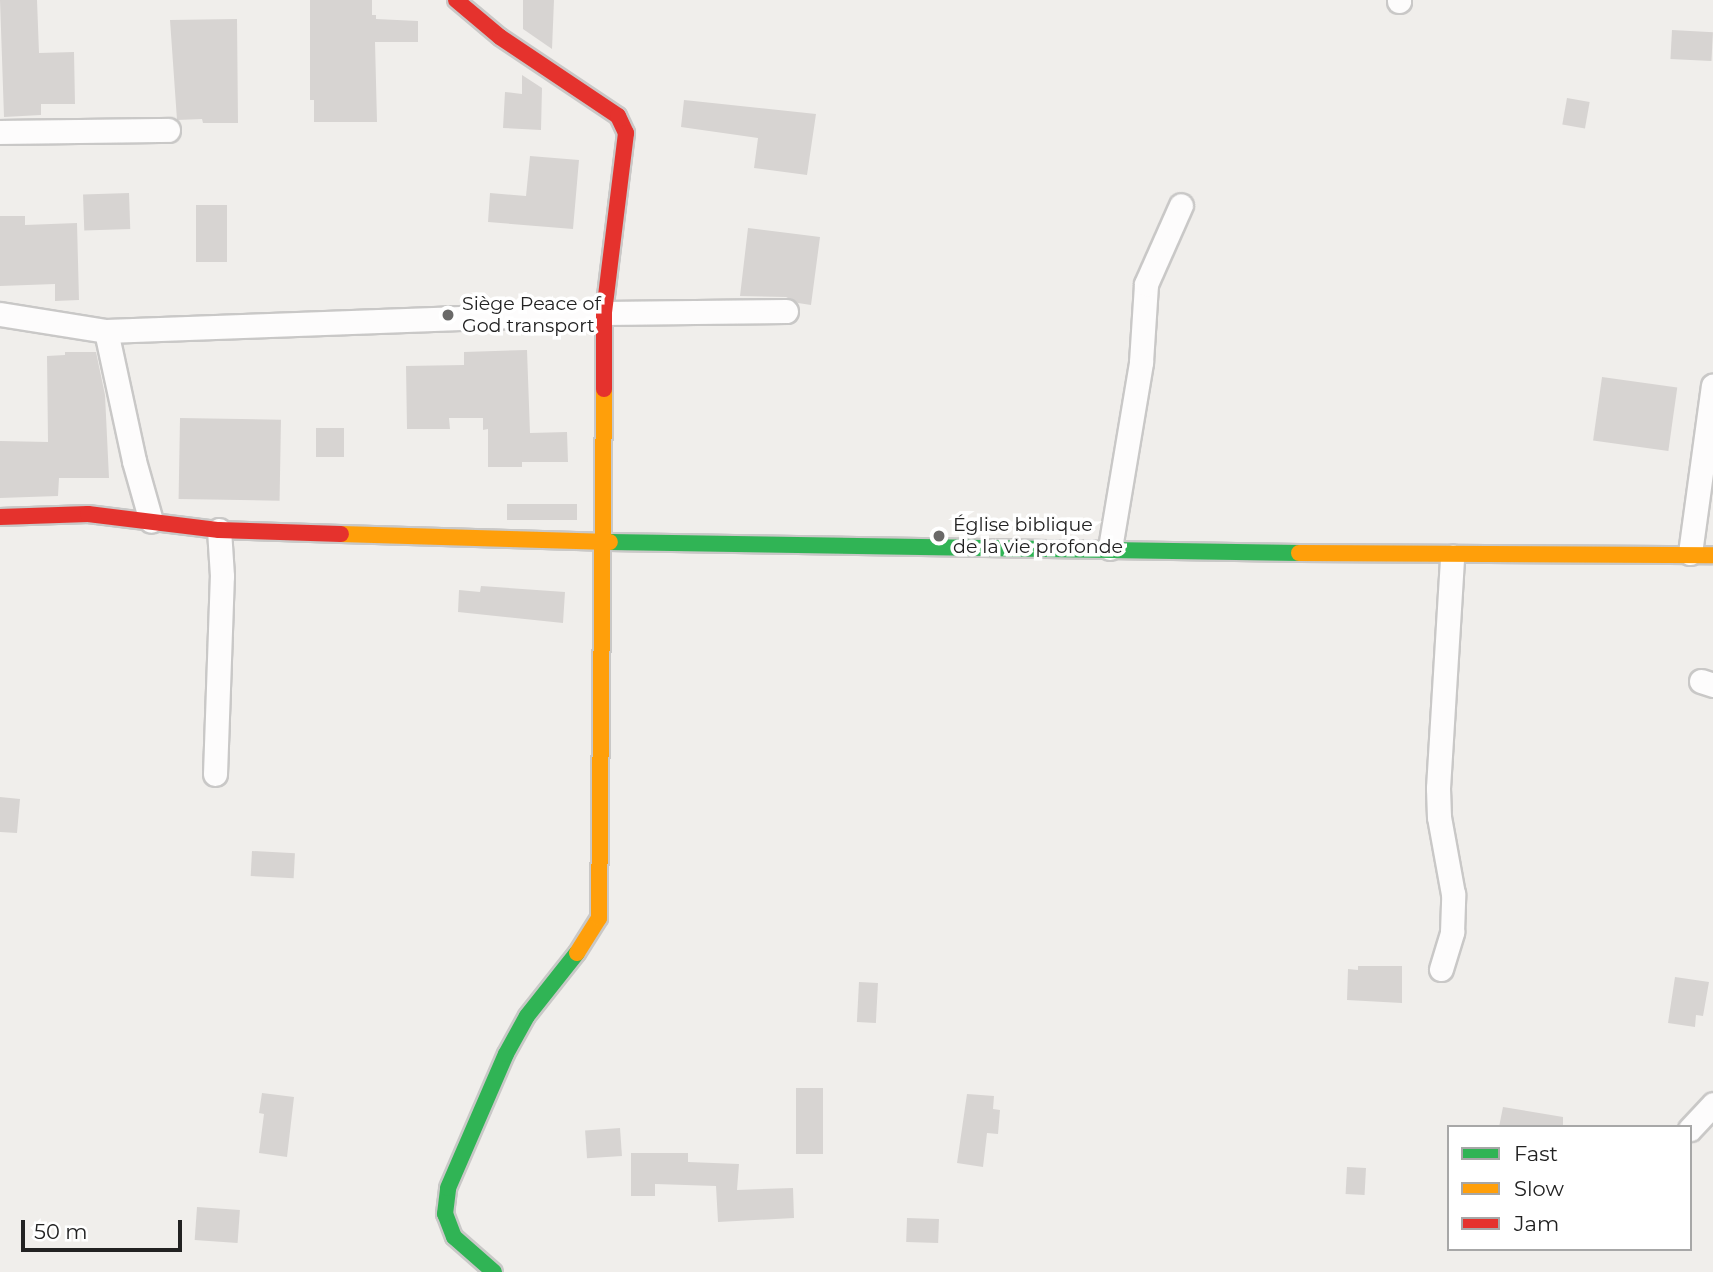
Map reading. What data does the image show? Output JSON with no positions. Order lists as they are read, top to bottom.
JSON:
{
  "places": ["Siège Peace of God transport", "Église biblique de la vie profonde"],
  "legend": ["Fast", "Slow", "Jam"],
  "scale_bar": "50 m"
}
